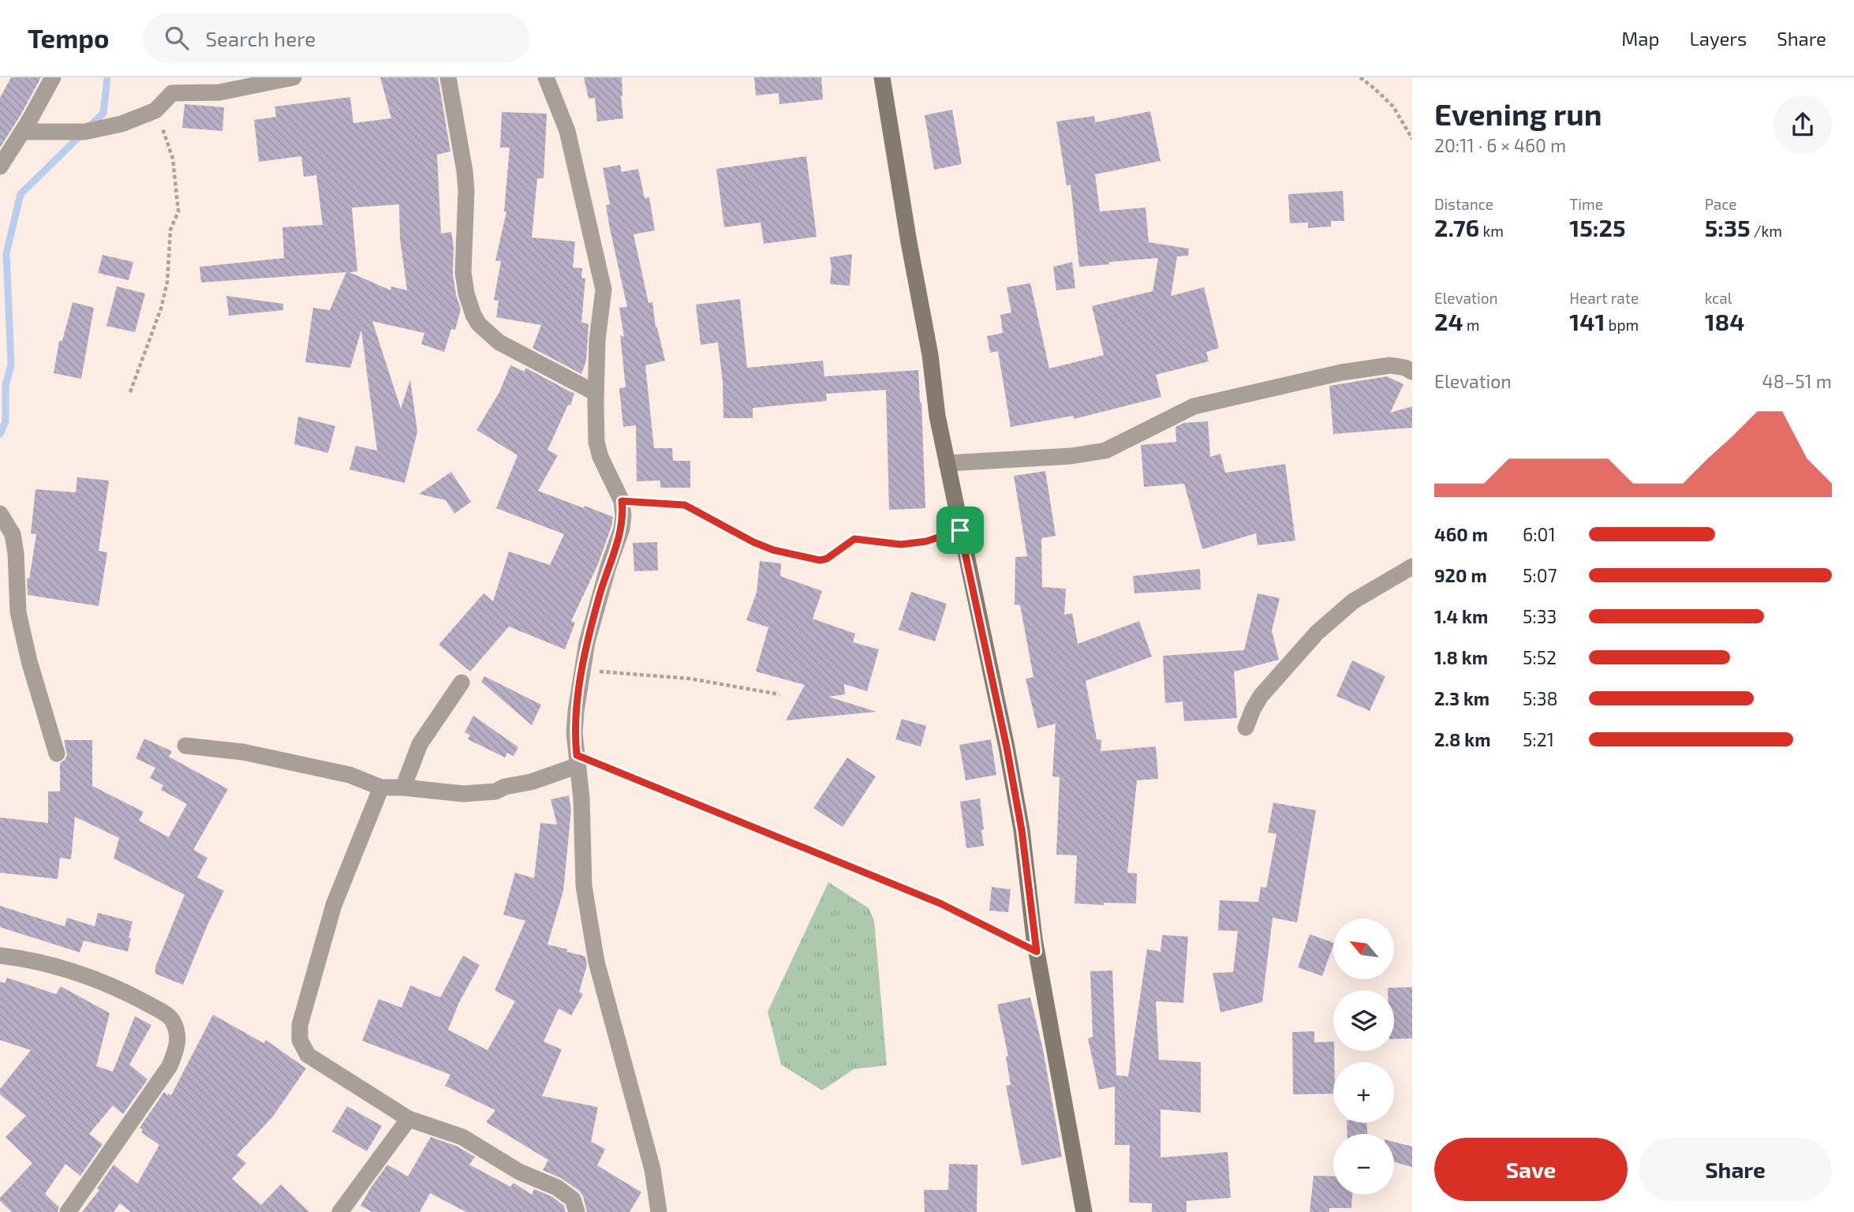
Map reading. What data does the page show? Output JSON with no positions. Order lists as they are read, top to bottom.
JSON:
{
  "north": "top left",
  "page": {
    "header": "Tempo",
    "search": "Search here",
    "nav": ["Map", "Layers", "Share"],
    "heading": ["Evening run", "20:11 · 6 × 460 m"],
    "stats": [
      ["Distance", "2.76 km"],
      ["Time", "15:25"],
      ["Pace", "5:35 /km"],
      ["Elevation", "24 m"],
      ["Heart rate", "141 bpm"],
      ["kcal", "184"]
    ],
    "chart": ["Elevation", "48–51 m"],
    "list": [
      {
        "name": "460 m",
        "note": "6:01"
      },
      {
        "name": "920 m",
        "note": "5:07"
      },
      {
        "name": "1.4 km",
        "note": "5:33"
      },
      {
        "name": "1.8 km",
        "note": "5:52"
      },
      {
        "name": "2.3 km",
        "note": "5:38"
      },
      {
        "name": "2.8 km",
        "note": "5:21"
      }
    ],
    "map_buttons": ["+", "−"],
    "buttons": ["Save", "Share"]
  }
}
